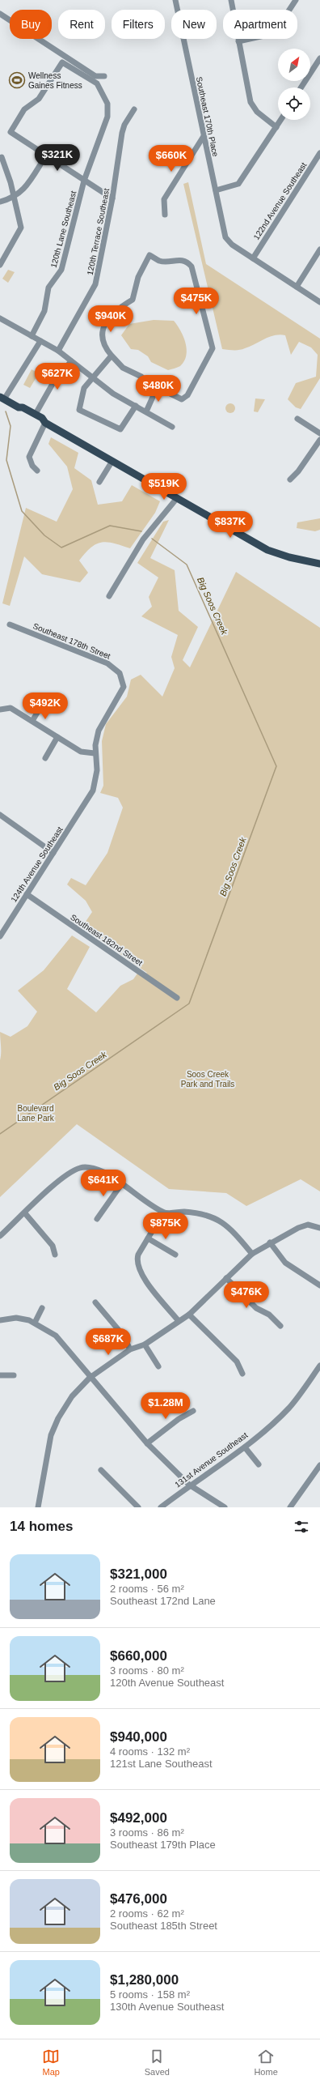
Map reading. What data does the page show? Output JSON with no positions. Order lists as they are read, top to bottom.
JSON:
{
  "streets": {
    "street": [
      "Southeast 170th Place",
      "122nd Avenue Southeast",
      "120th Lane Southeast",
      "120th Terrace Southeast",
      "Southeast 178th Street",
      "124th Avenue Southeast",
      "Southeast 182nd Street",
      "131st Avenue Southeast"
    ]
  },
  "crossings": [
    ["Southeast 170th Place", "122nd Avenue Southeast"],
    ["Southeast 178th Street", "124th Avenue Southeast"],
    ["124th Avenue Southeast", "Southeast 182nd Street"]
  ],
  "water": ["Big Soos Creek"],
  "parks": ["Soos Creek Park and Trails", "Boulevard Lane Park"],
  "places": {
    "sports": ["Wellness Gaines Fitness"]
  },
  "north": "top right",
  "page": {
    "chip": [
      "Buy",
      "Rent",
      "Filters",
      "New",
      "Apartment"
    ],
    "price": [
      "$321K",
      "$660K",
      "$475K",
      "$940K",
      "$627K",
      "$480K",
      "$519K",
      "$837K",
      "$492K",
      "$641K",
      "$875K",
      "$476K",
      "$687K",
      "$1.28M"
    ],
    "heading": "14 homes",
    "list": [
      {
        "name": "$321,000",
        "note": "2 rooms · 56 m² · Southeast 172nd Lane"
      },
      {
        "name": "$660,000",
        "note": "3 rooms · 80 m² · 120th Avenue Southeast"
      },
      {
        "name": "$940,000",
        "note": "4 rooms · 132 m² · 121st Lane Southeast"
      },
      {
        "name": "$492,000",
        "note": "3 rooms · 86 m² · Southeast 179th Place"
      },
      {
        "name": "$476,000",
        "note": "2 rooms · 62 m² · Southeast 185th Street"
      },
      {
        "name": "$1,280,000",
        "note": "5 rooms · 158 m² · 130th Avenue Southeast"
      }
    ],
    "tabs": ["Map", "Saved", "Home"]
  }
}
